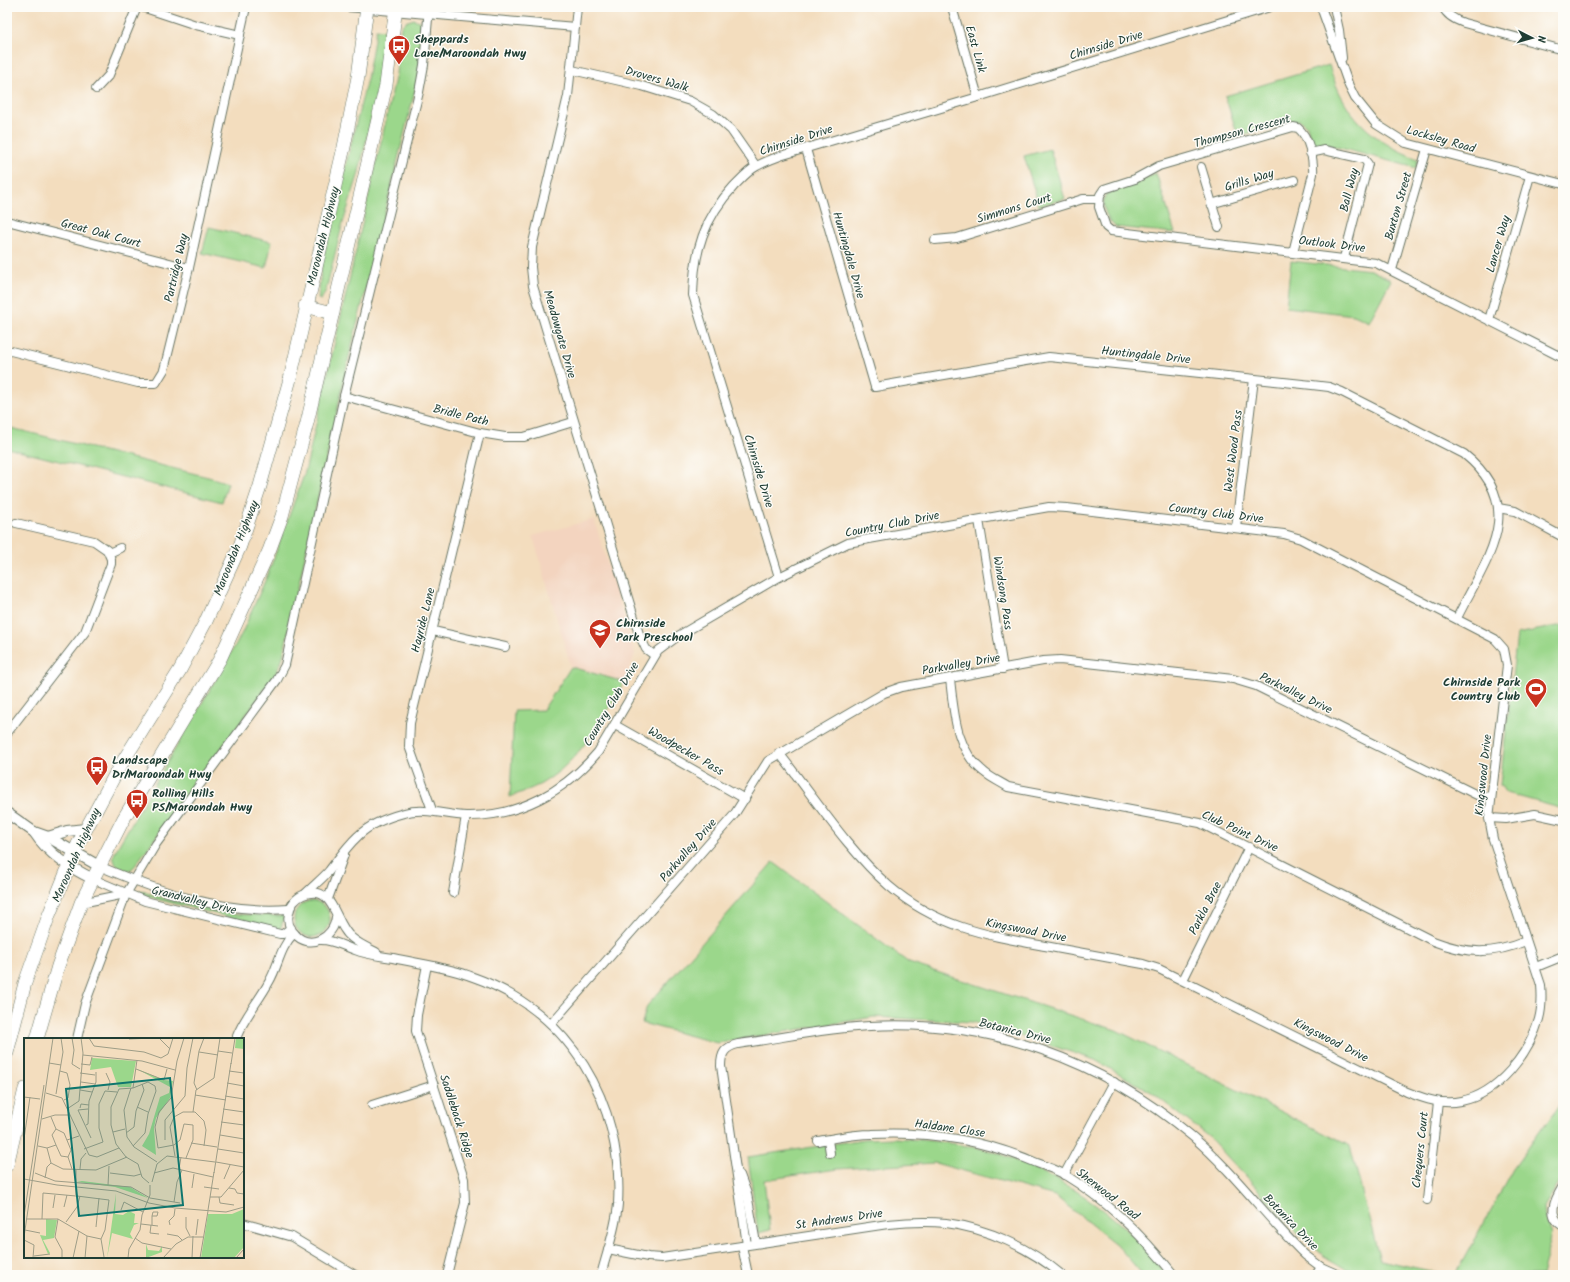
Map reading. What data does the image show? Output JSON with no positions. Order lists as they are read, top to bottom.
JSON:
{
  "streets": {
    "highway": ["Maroondah Highway"],
    "street": [
      "Chirnside Drive",
      "East Link",
      "Drovers Walk",
      "Thompson Crescent",
      "Locksley Road",
      "Grills Way",
      "Ball Way",
      "Buxton Street",
      "Simmons Court",
      "Great Oak Court",
      "Outlook Drive",
      "Lancer Way",
      "Huntingdale Drive",
      "Partridge Way",
      "Meadowgate Drive",
      "Bridle Path",
      "West Wood Pass",
      "Country Club Drive",
      "Windsong Pass",
      "Hayride Lane",
      "Parkvalley Drive",
      "Woodpecker Pass",
      "Kingswood Drive",
      "Club Point Drive",
      "Grandvalley Drive",
      "Parkla Brae",
      "Botanica Drive",
      "Saddleback Ridge",
      "Haldane Close",
      "Chequers Court",
      "Sherwood Road",
      "St Andrews Drive"
    ]
  },
  "crossings": [
    ["Chirnside Drive", "East Link"],
    ["Chirnside Drive", "Drovers Walk"],
    ["Chirnside Drive", "Huntingdale Drive"],
    ["Chirnside Drive", "Country Club Drive"],
    ["Drovers Walk", "Meadowgate Drive"],
    ["Thompson Crescent", "Ball Way"],
    ["Thompson Crescent", "Simmons Court"],
    ["Thompson Crescent", "Outlook Drive"],
    ["Locksley Road", "Buxton Street"],
    ["Locksley Road", "Lancer Way"],
    ["Ball Way", "Outlook Drive"],
    ["Buxton Street", "Outlook Drive"],
    ["Simmons Court", "Outlook Drive"],
    ["Great Oak Court", "Partridge Way"],
    ["Maroondah Highway", "Grandvalley Drive"],
    ["Outlook Drive", "Lancer Way"],
    ["Huntingdale Drive", "West Wood Pass"],
    ["Huntingdale Drive", "Country Club Drive"],
    ["Meadowgate Drive", "Bridle Path"],
    ["Meadowgate Drive", "Country Club Drive"],
    ["Bridle Path", "Hayride Lane"],
    ["West Wood Pass", "Country Club Drive"],
    ["Country Club Drive", "Windsong Pass"],
    ["Country Club Drive", "Hayride Lane"],
    ["Country Club Drive", "Woodpecker Pass"],
    ["Country Club Drive", "Kingswood Drive"],
    ["Country Club Drive", "Grandvalley Drive"],
    ["Windsong Pass", "Parkvalley Drive"],
    ["Parkvalley Drive", "Woodpecker Pass"],
    ["Parkvalley Drive", "Kingswood Drive"],
    ["Parkvalley Drive", "Club Point Drive"],
    ["Kingswood Drive", "Club Point Drive"],
    ["Kingswood Drive", "Parkla Brae"],
    ["Kingswood Drive", "Chequers Court"],
    ["Club Point Drive", "Parkla Brae"],
    ["Botanica Drive", "Sherwood Road"],
    ["Botanica Drive", "St Andrews Drive"],
    ["Haldane Close", "Sherwood Road"]
  ],
  "places": {
    "bus stop": ["Sheppards Lane/Maroondah Hwy", "Landscape Dr/Maroondah Hwy", "Rolling Hills PS/Maroondah Hwy"],
    "school or university": ["Chirnside Park Preschool"],
    "sports": ["Chirnside Park Country Club"]
  },
  "north": "right"
}
